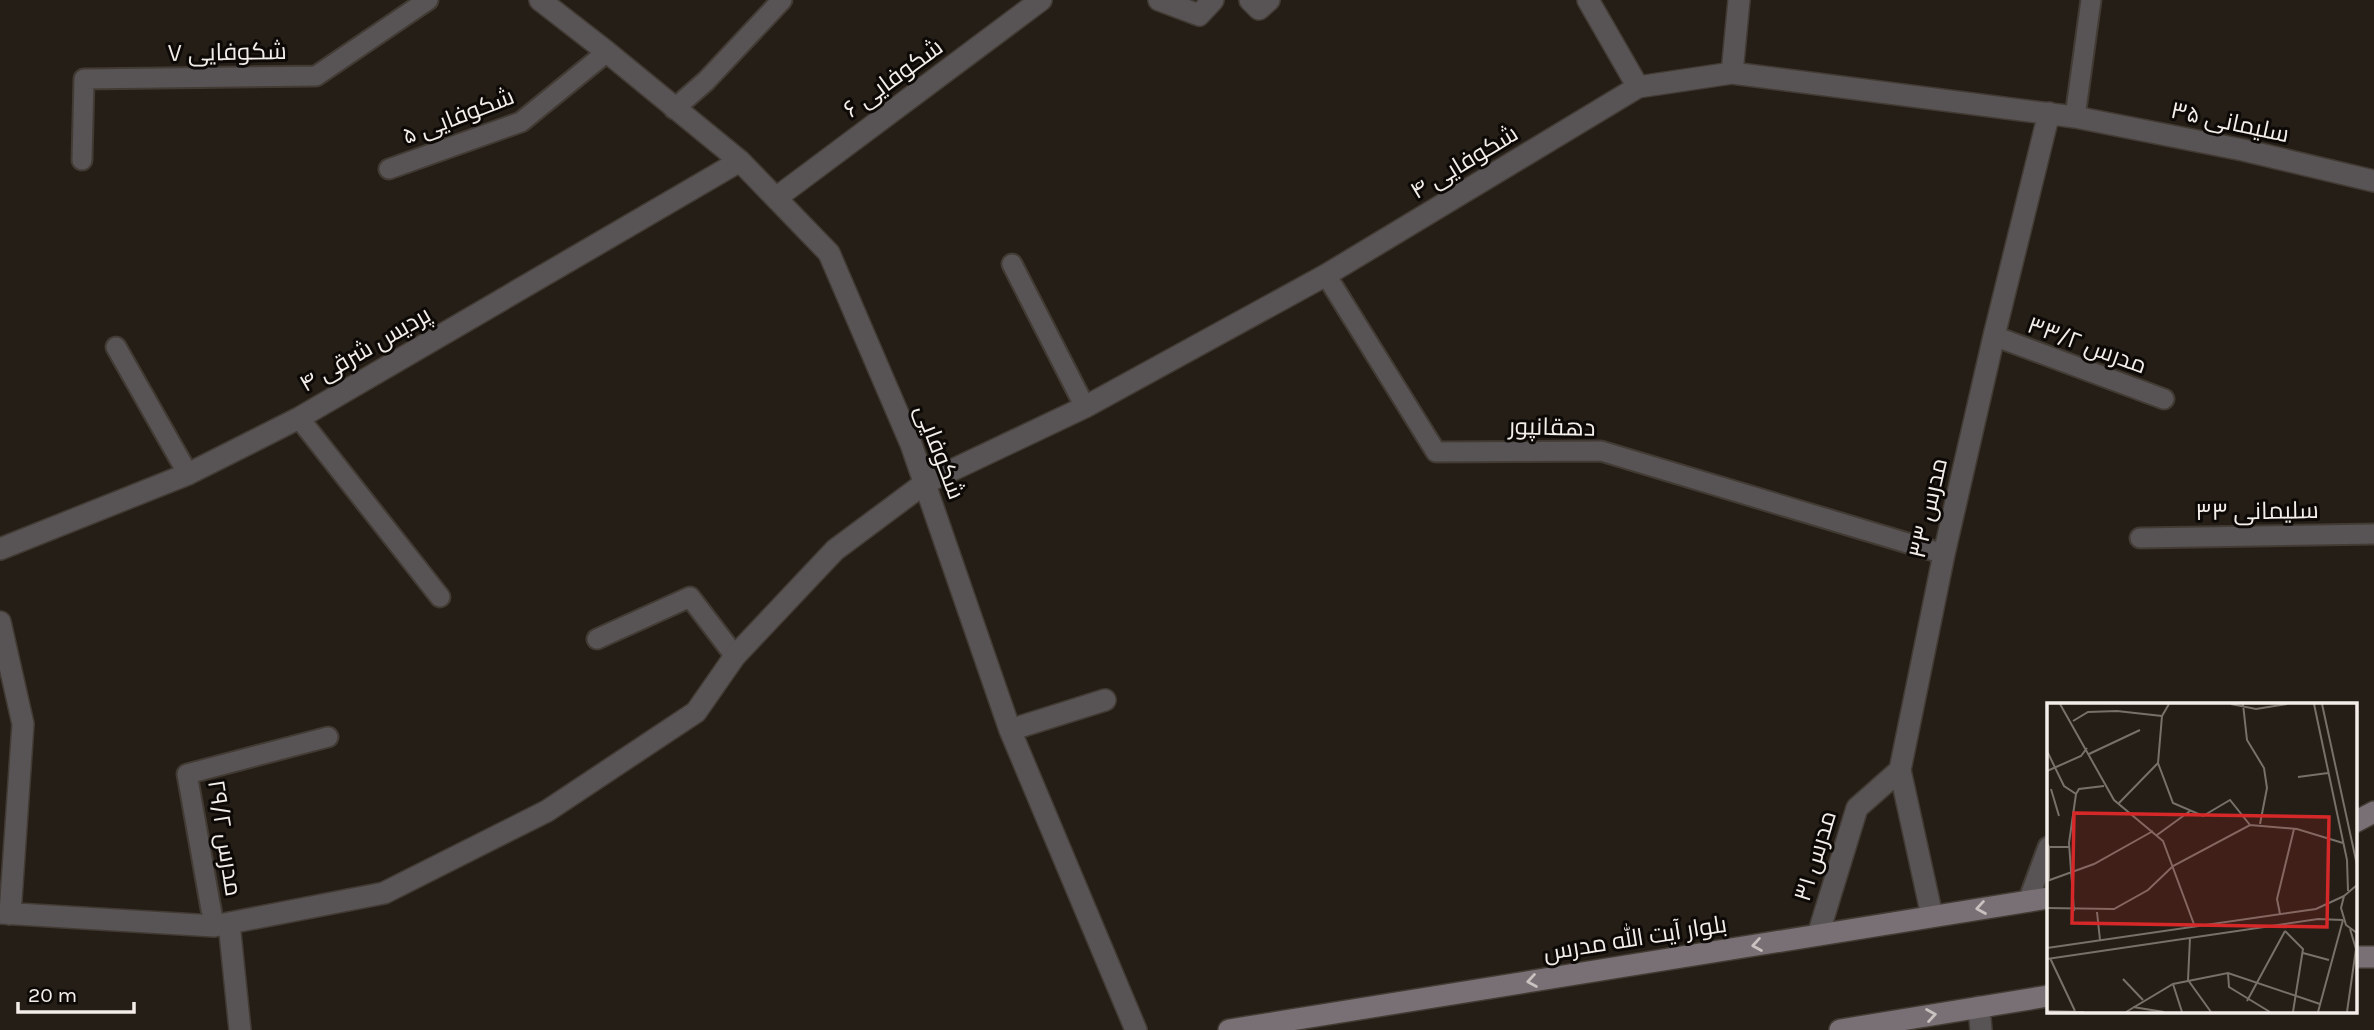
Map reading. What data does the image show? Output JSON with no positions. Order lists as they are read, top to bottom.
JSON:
{
  "streets": {
    "main road": ["بلوار آیت الله مدرس"],
    "street": [
      "شکوفایی ۶",
      "سلیمانی ۳۵",
      "شکوفایی ۴",
      "پردیس شرقی ۴",
      "شکوفایی",
      "مدرس ۳۳",
      "مدرس ۳۱"
    ],
    "lane": [
      "شکوفایی ۷",
      "شکوفایی ۵",
      "مدرس ۳۳/۲",
      "دهقانپور",
      "سلیمانی ۳۳",
      "مدرس ۲۹/۲"
    ]
  },
  "crossings": [
    ["شکوفایی ۶", "شکوفایی"],
    ["شکوفایی ۵", "شکوفایی"],
    ["سلیمانی ۳۵", "شکوفایی ۴"],
    ["شکوفایی ۴", "دهقانپور"],
    ["شکوفایی ۴", "شکوفایی"],
    ["شکوفایی ۴", "مدرس ۳۳"],
    ["شکوفایی ۴", "مدرس ۲۹/۲"],
    ["مدرس ۳۳/۲", "مدرس ۳۳"],
    ["پردیس شرقی ۴", "شکوفایی"],
    ["دهقانپور", "مدرس ۳۳"],
    ["مدرس ۳۳", "مدرس ۳۱"],
    ["مدرس ۳۳", "بلوار آیت الله مدرس"],
    ["مدرس ۳۱", "بلوار آیت الله مدرس"]
  ],
  "one_way": ["بلوار آیت الله مدرس"],
  "scale_bar": "20 m"
}
